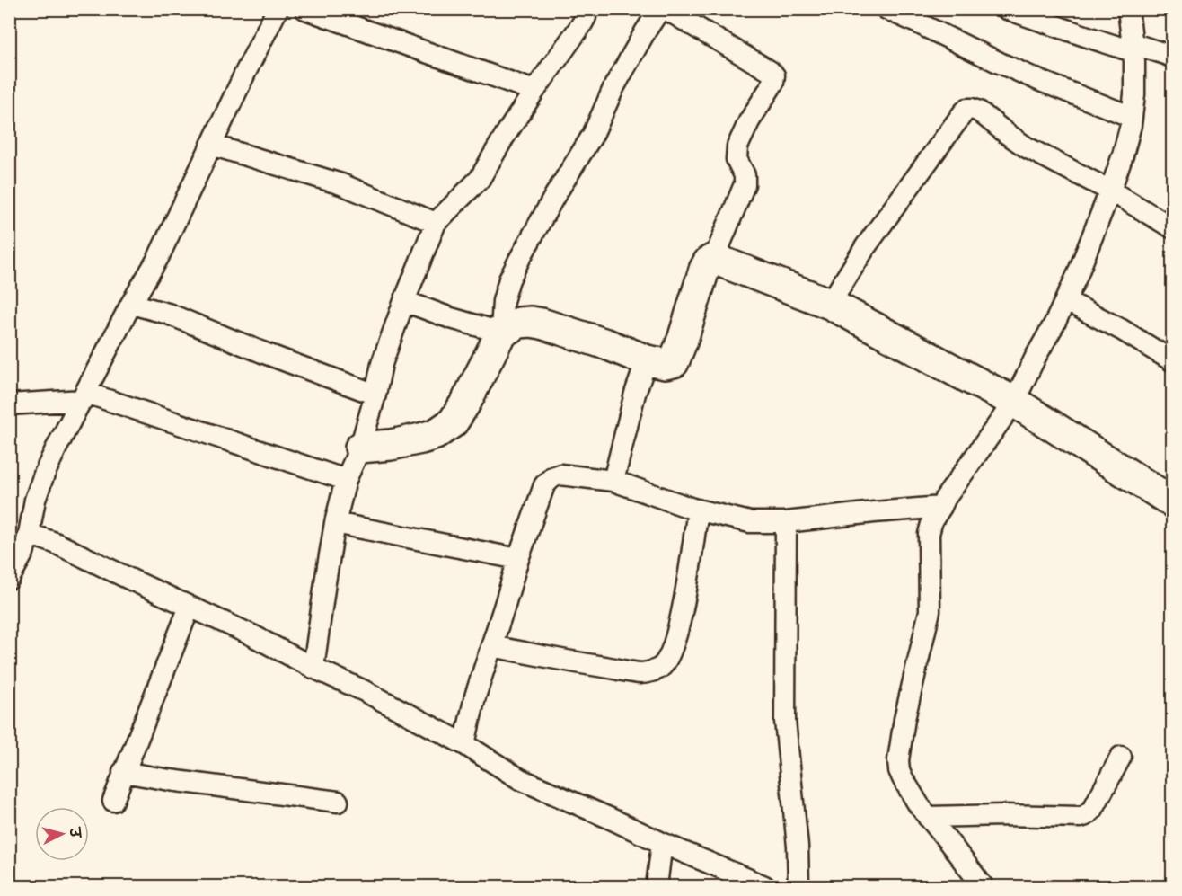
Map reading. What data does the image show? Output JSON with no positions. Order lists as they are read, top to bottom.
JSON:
{
  "north": "right"
}
